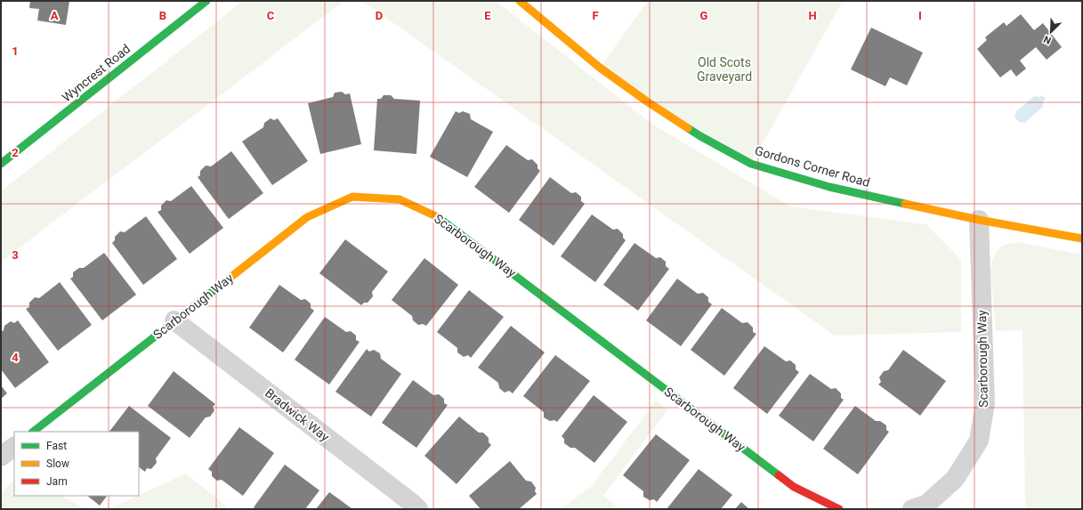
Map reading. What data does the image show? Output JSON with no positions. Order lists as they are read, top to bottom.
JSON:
{
  "streets": {
    "street": [
      "Wyncrest Road",
      "Gordons Corner Road",
      "Scarborough Way",
      "Bradwick Way"
    ]
  },
  "crossings": [
    ["Gordons Corner Road", "Scarborough Way"],
    ["Scarborough Way", "Bradwick Way"]
  ],
  "parks": ["Old Scots Graveyard"],
  "legend": ["Fast", "Slow", "Jam"],
  "north": "bottom left",
  "grid": {
    "columns": [
      "A",
      "B",
      "C",
      "D",
      "E",
      "F",
      "G",
      "H",
      "I"
    ],
    "rows": [
      "1",
      "2",
      "3",
      "4"
    ]
  }
}
